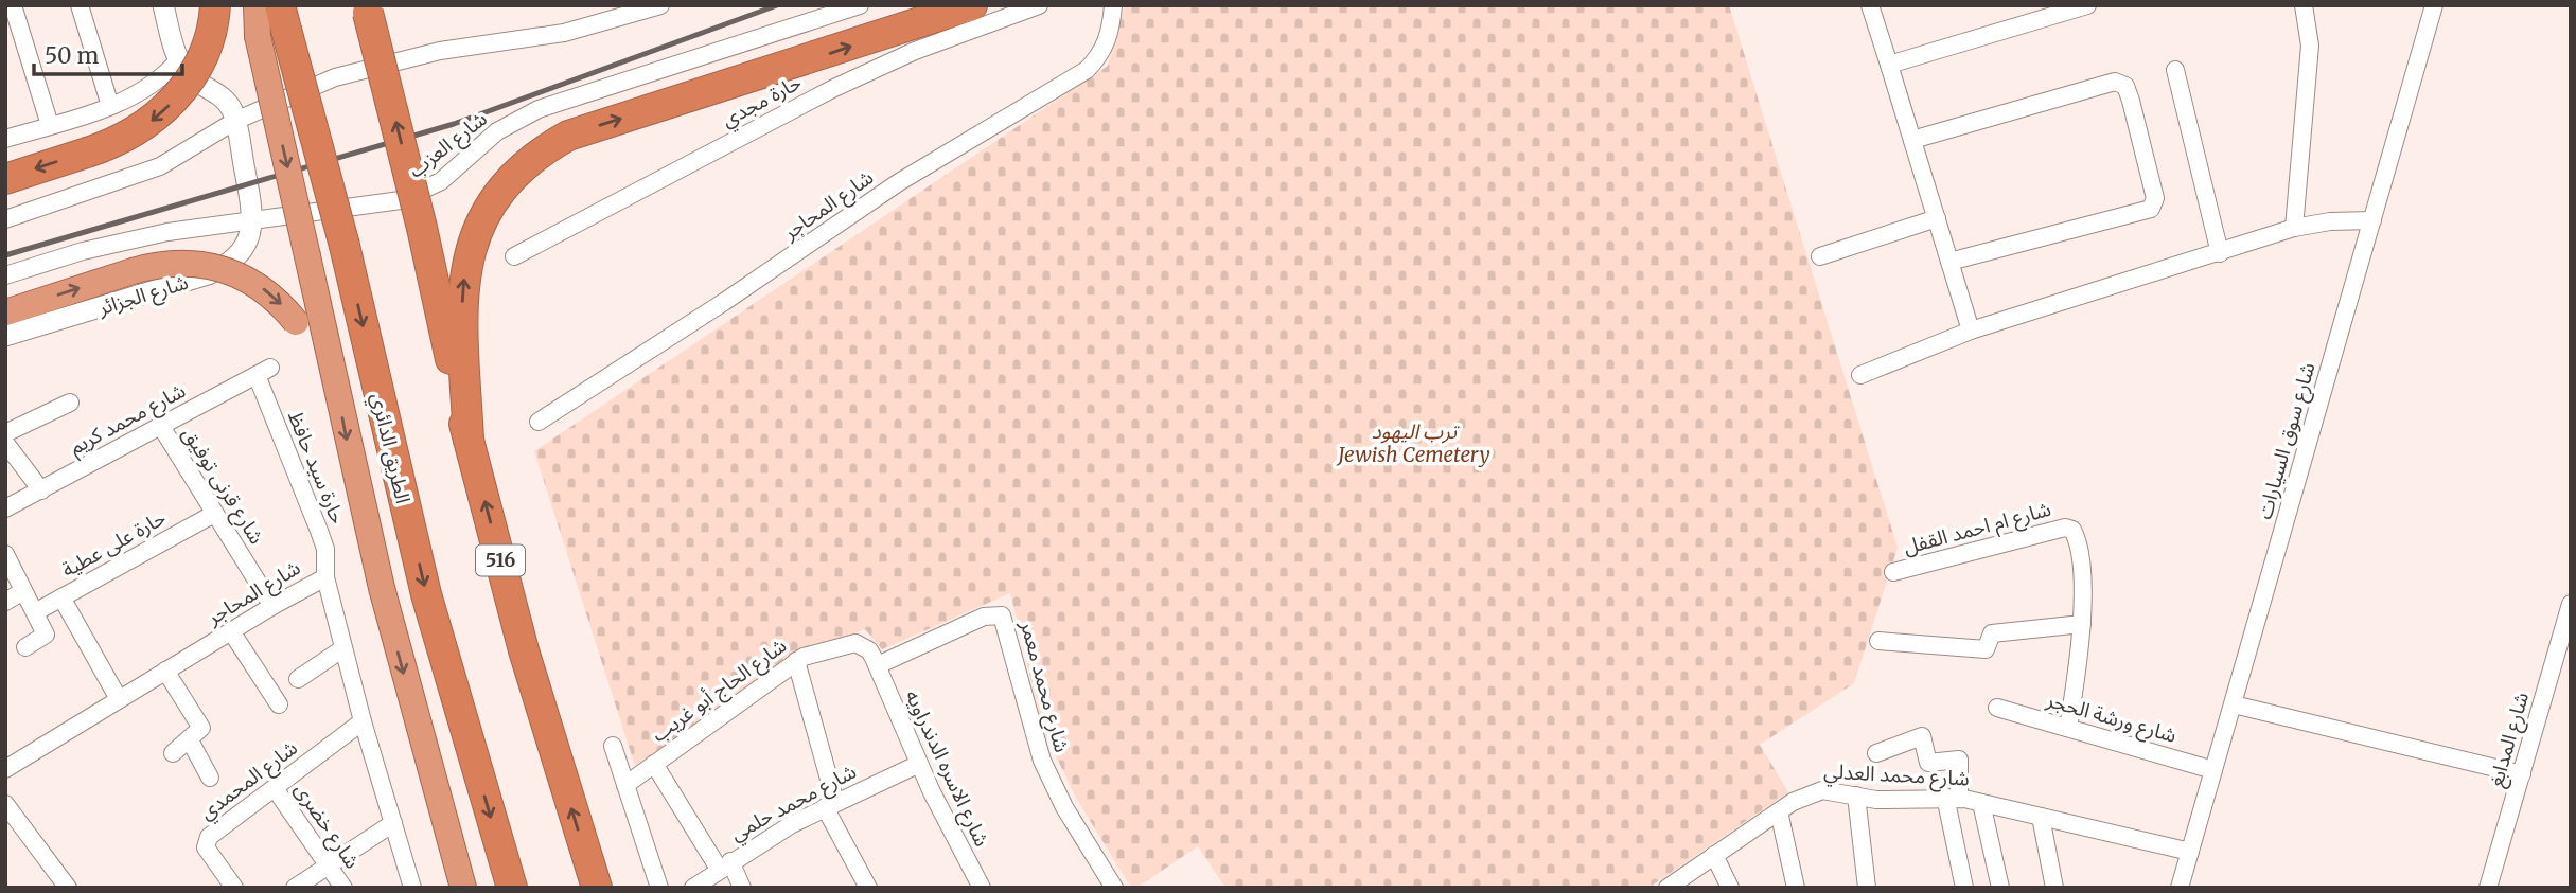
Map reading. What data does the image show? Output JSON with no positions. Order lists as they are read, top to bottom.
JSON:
{
  "streets": {
    "highway": ["الطريق الدائري", "516"],
    "street": [
      "حارة مجدي",
      "شارع العزب",
      "شارع المحاجر",
      "شارع الجزائر",
      "شارع محمد كريم",
      "شارع سوق السيارات",
      "حارة سيد حافظ",
      "شارع قرنى توفيق",
      "شارع ام احمد القفل",
      "حارة على عطية",
      "شارع محمد معمر",
      "شارع الحاج أبو غريب",
      "شارع ورشة الحجر",
      "شارع المدابغ",
      "شارع الاسره الدندراويه",
      "شارع محمد العدلي",
      "شارع المحمدي",
      "شارع محمد حلمي",
      "شارع خضرى"
    ]
  },
  "crossings": [
    ["شارع العزب", "شارع الجزائر"],
    ["شارع المحاجر", "حارة سيد حافظ"],
    ["شارع المحاجر", "شارع قرنى توفيق"],
    ["شارع المحاجر", "شارع المحمدي"],
    ["شارع محمد كريم", "حارة سيد حافظ"],
    ["شارع محمد كريم", "شارع قرنى توفيق"],
    ["شارع سوق السيارات", "شارع ورشة الحجر"],
    ["شارع سوق السيارات", "شارع محمد العدلي"],
    ["شارع قرنى توفيق", "حارة على عطية"],
    ["شارع محمد معمر", "شارع الحاج أبو غريب"],
    ["شارع محمد معمر", "شارع الاسره الدندراويه"],
    ["شارع الحاج أبو غريب", "شارع الاسره الدندراويه"],
    ["شارع الاسره الدندراويه", "شارع محمد حلمي"],
    ["شارع المحمدي", "شارع خضرى"]
  ],
  "parks": ["ترب اليهود Jewish Cemetery"],
  "scale_bar": "50 m"
}
